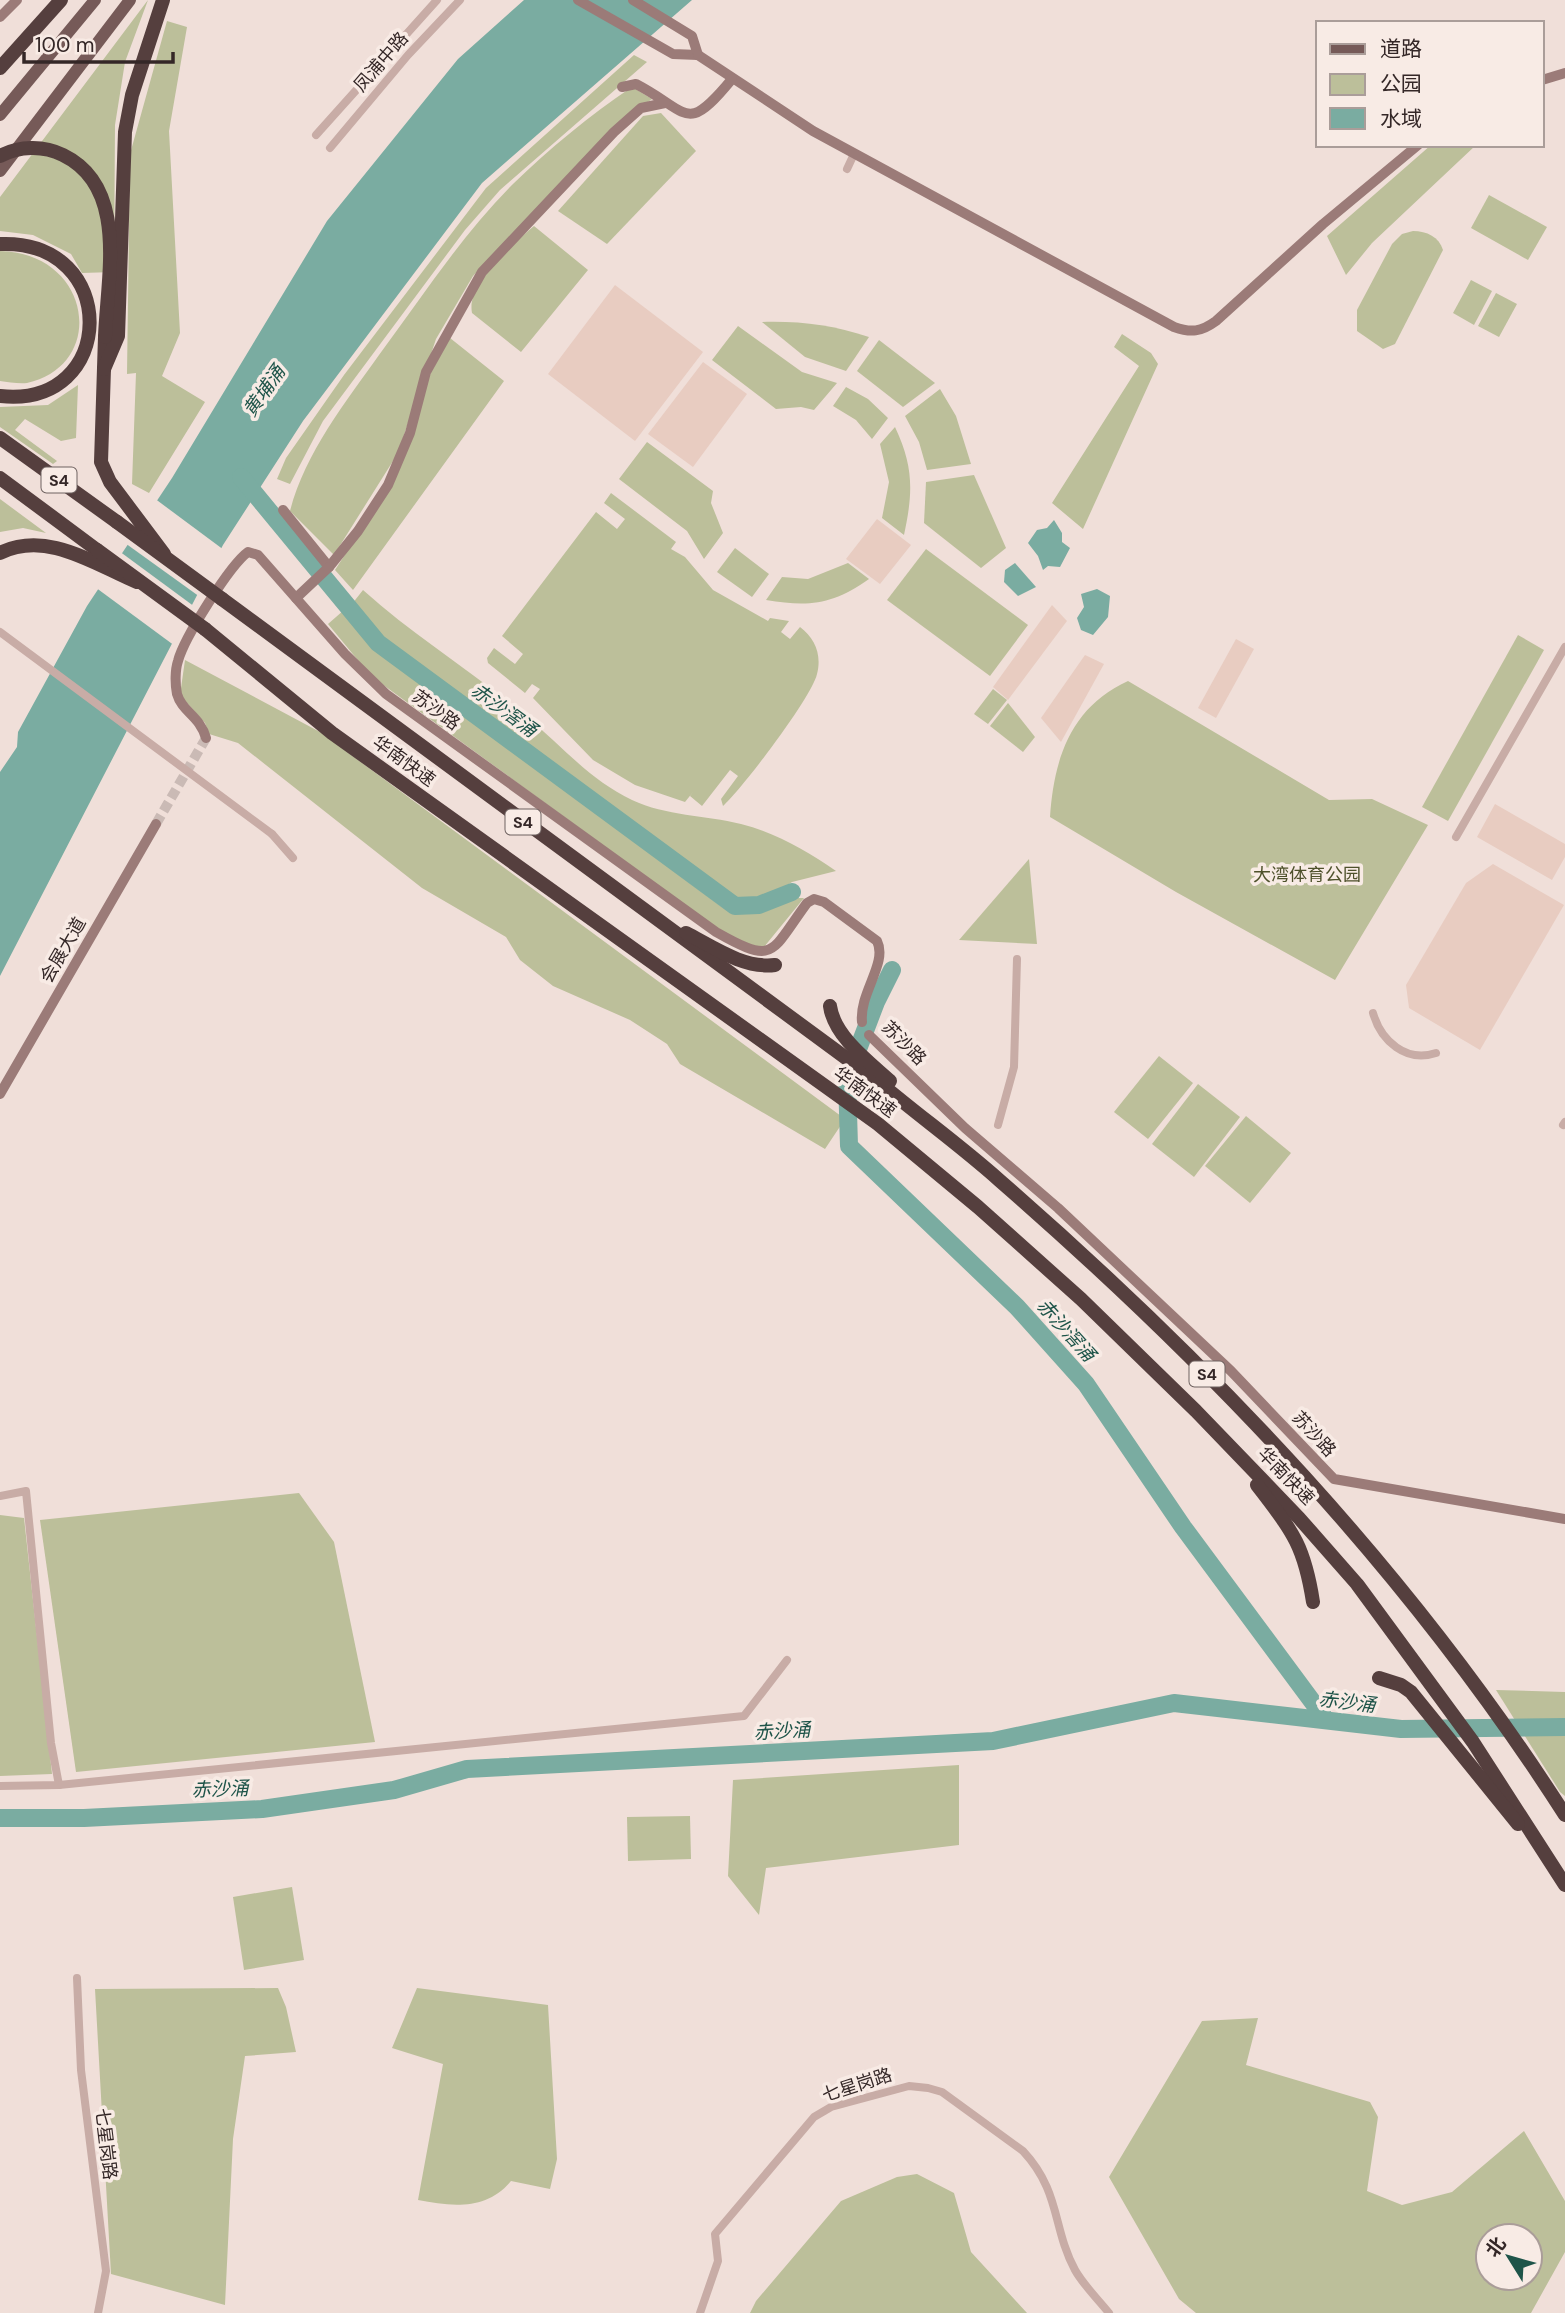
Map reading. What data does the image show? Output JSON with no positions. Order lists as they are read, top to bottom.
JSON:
{
  "streets": {
    "highway": ["S4", "华南快速"],
    "street": [
      "凤浦中路",
      "苏沙路",
      "会展大道",
      "七星岗路"
    ]
  },
  "water": ["黄埔涌", "赤沙滘涌", "赤沙涌"],
  "parks": ["大湾体育公园"],
  "legend": ["道路", "公园", "水域"],
  "scale_bar": "100 m",
  "north": "top left"
}
